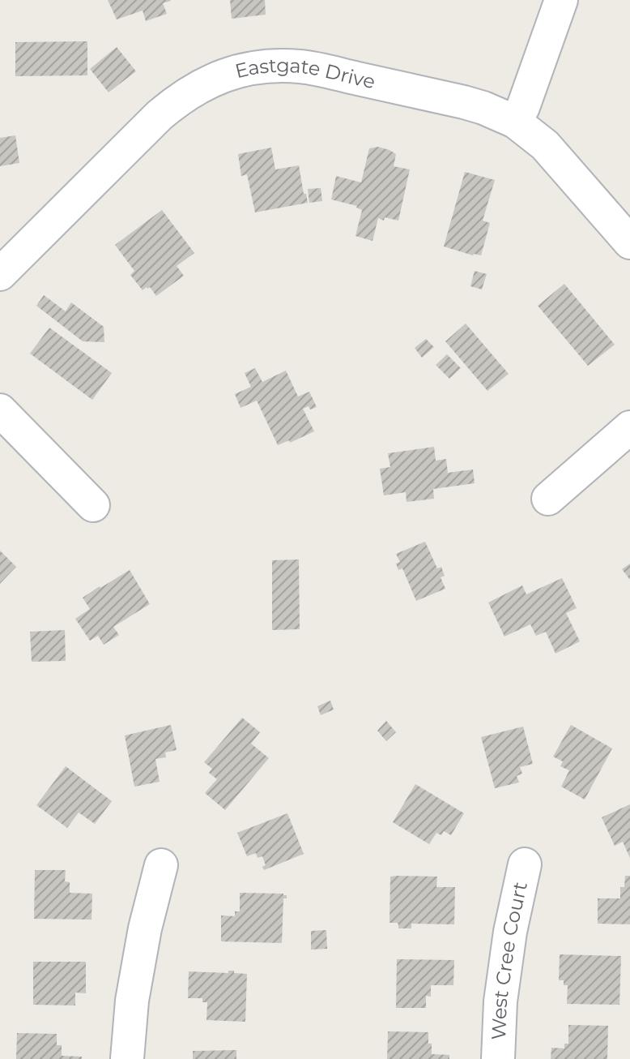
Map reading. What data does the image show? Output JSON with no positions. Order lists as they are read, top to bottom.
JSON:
{
  "streets": {
    "street": ["Eastgate Drive", "West Cree Court"]
  }
}
